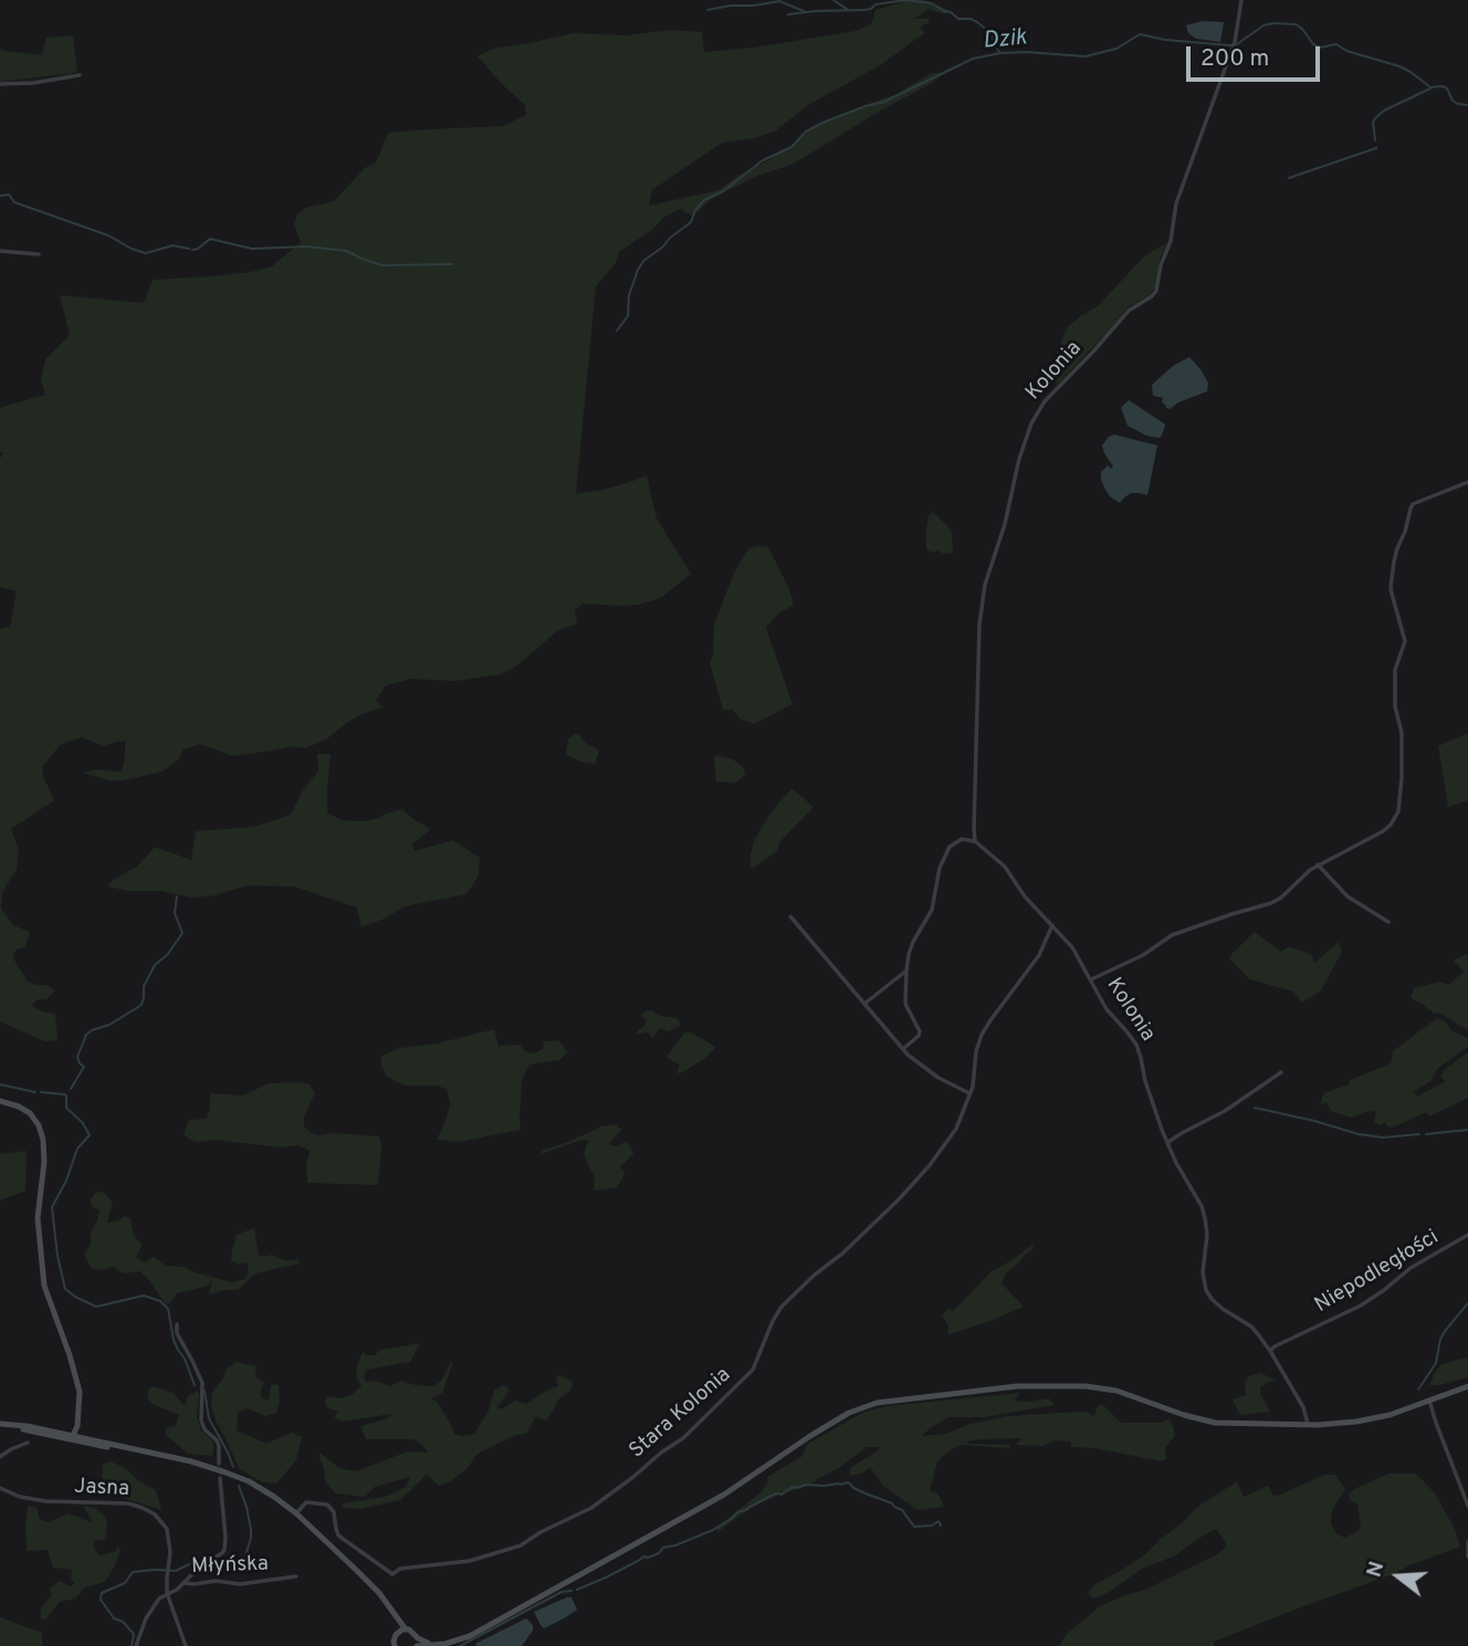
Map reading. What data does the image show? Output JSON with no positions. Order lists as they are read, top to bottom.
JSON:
{
  "streets": {
    "street": [
      "Kolonia",
      "Niepodległości",
      "Stara Kolonia",
      "Jasna",
      "Młyńska"
    ]
  },
  "crossings": [
    ["Kolonia", "Niepodległości"],
    ["Kolonia", "Stara Kolonia"],
    ["Jasna", "Młyńska"]
  ],
  "water": ["Dzik"],
  "scale_bar": "200 m",
  "north": "left"
}
